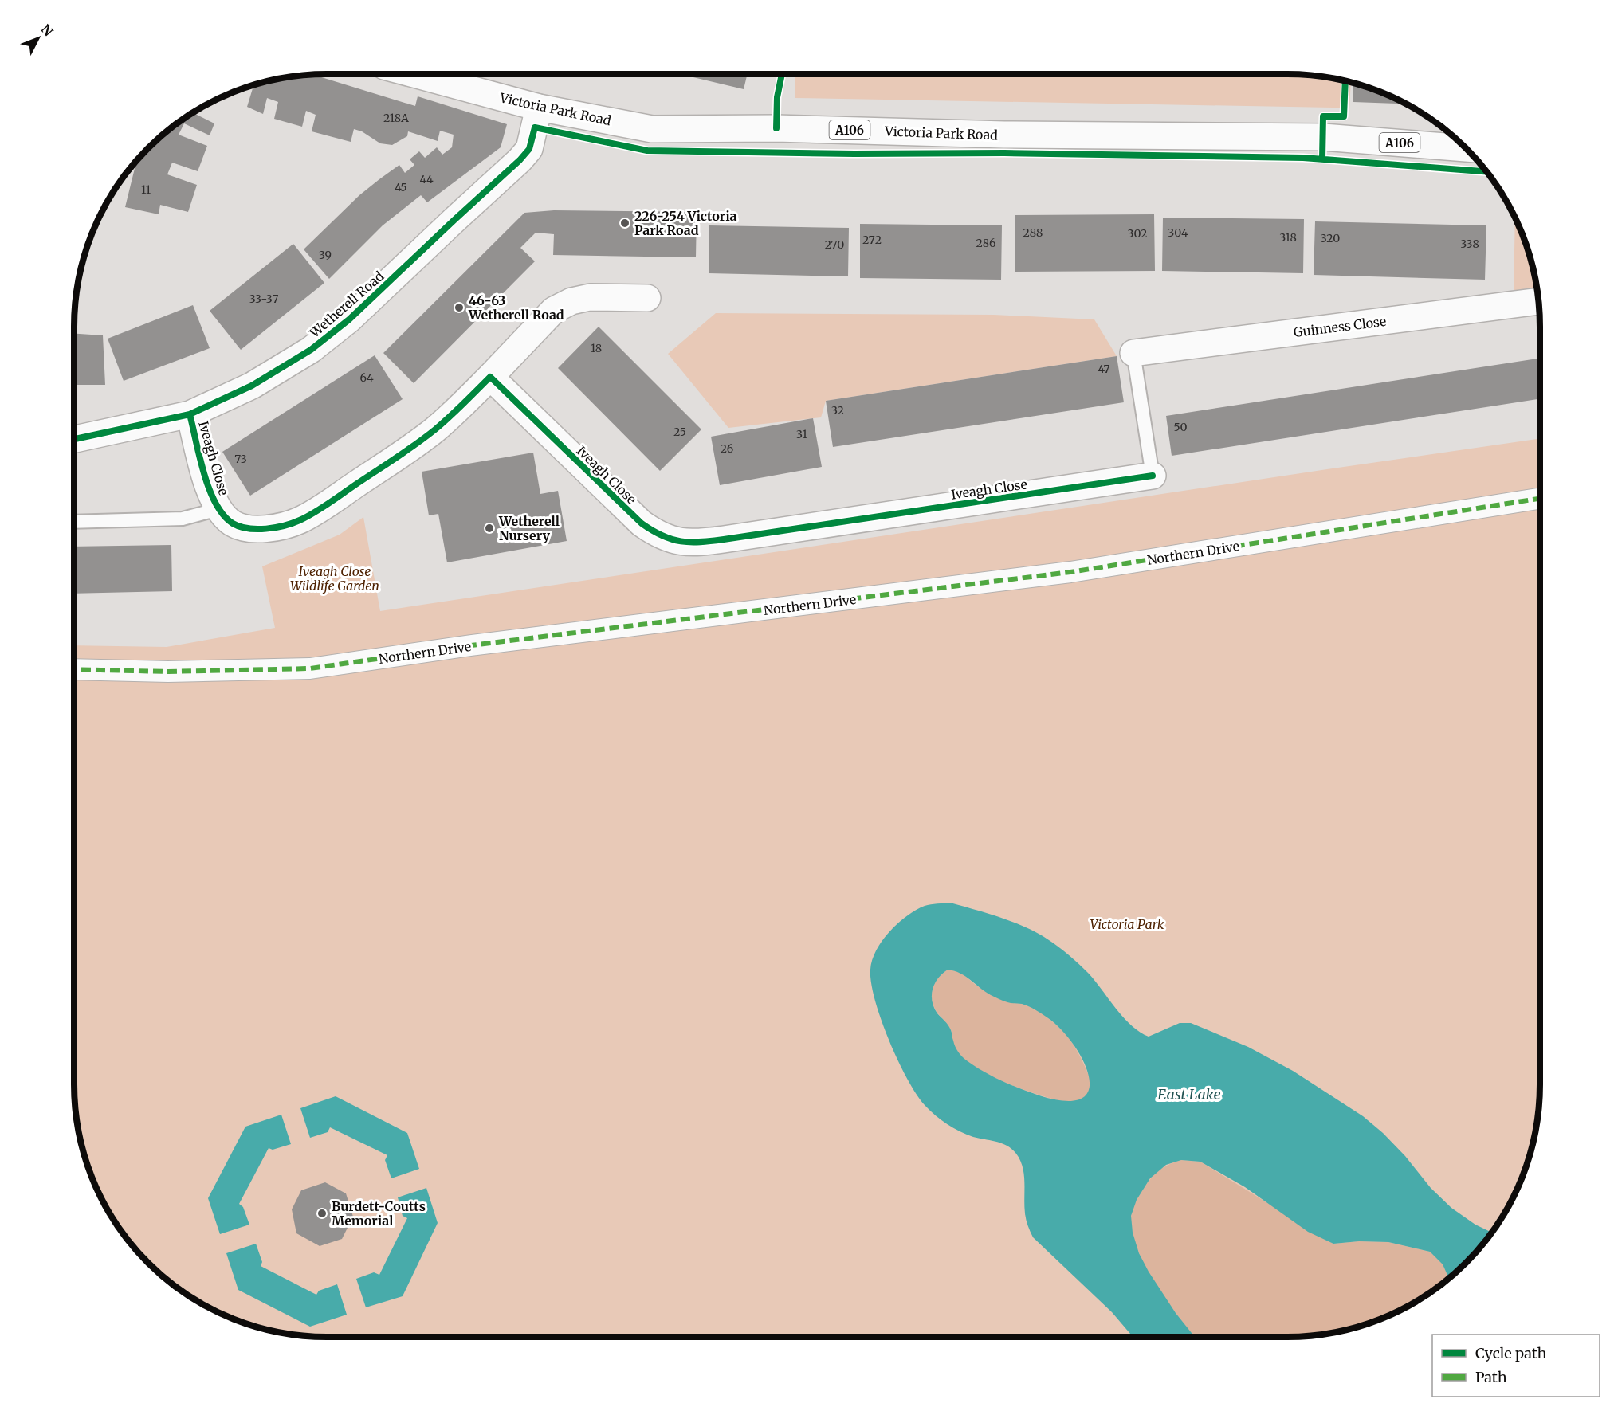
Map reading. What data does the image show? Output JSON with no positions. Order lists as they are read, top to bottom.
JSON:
{
  "streets": {
    "street": [
      "Victoria Park Road",
      "A106",
      "Wetherell Road",
      "Guinness Close",
      "Iveagh Close",
      "Northern Drive"
    ]
  },
  "crossings": [
    ["Victoria Park Road", "Wetherell Road"],
    ["Wetherell Road", "Iveagh Close"]
  ],
  "water": ["East Lake"],
  "parks": ["Iveagh Close Wildlife Garden", "Victoria Park"],
  "places": [
    "226-254 Victoria Park Road",
    "46-63 Wetherell Road",
    "Wetherell Nursery",
    "Burdett-Coutts Memorial"
  ],
  "house_numbers": [
    "218A",
    "44",
    "45",
    "11",
    "288",
    "304",
    "302",
    "318",
    "320",
    "272",
    "286",
    "338",
    "270",
    "39",
    "33-37",
    "18",
    "47",
    "64",
    "32",
    "50",
    "25",
    "31",
    "26",
    "73"
  ],
  "legend": ["Cycle path", "Path"],
  "north": "top right"
}
